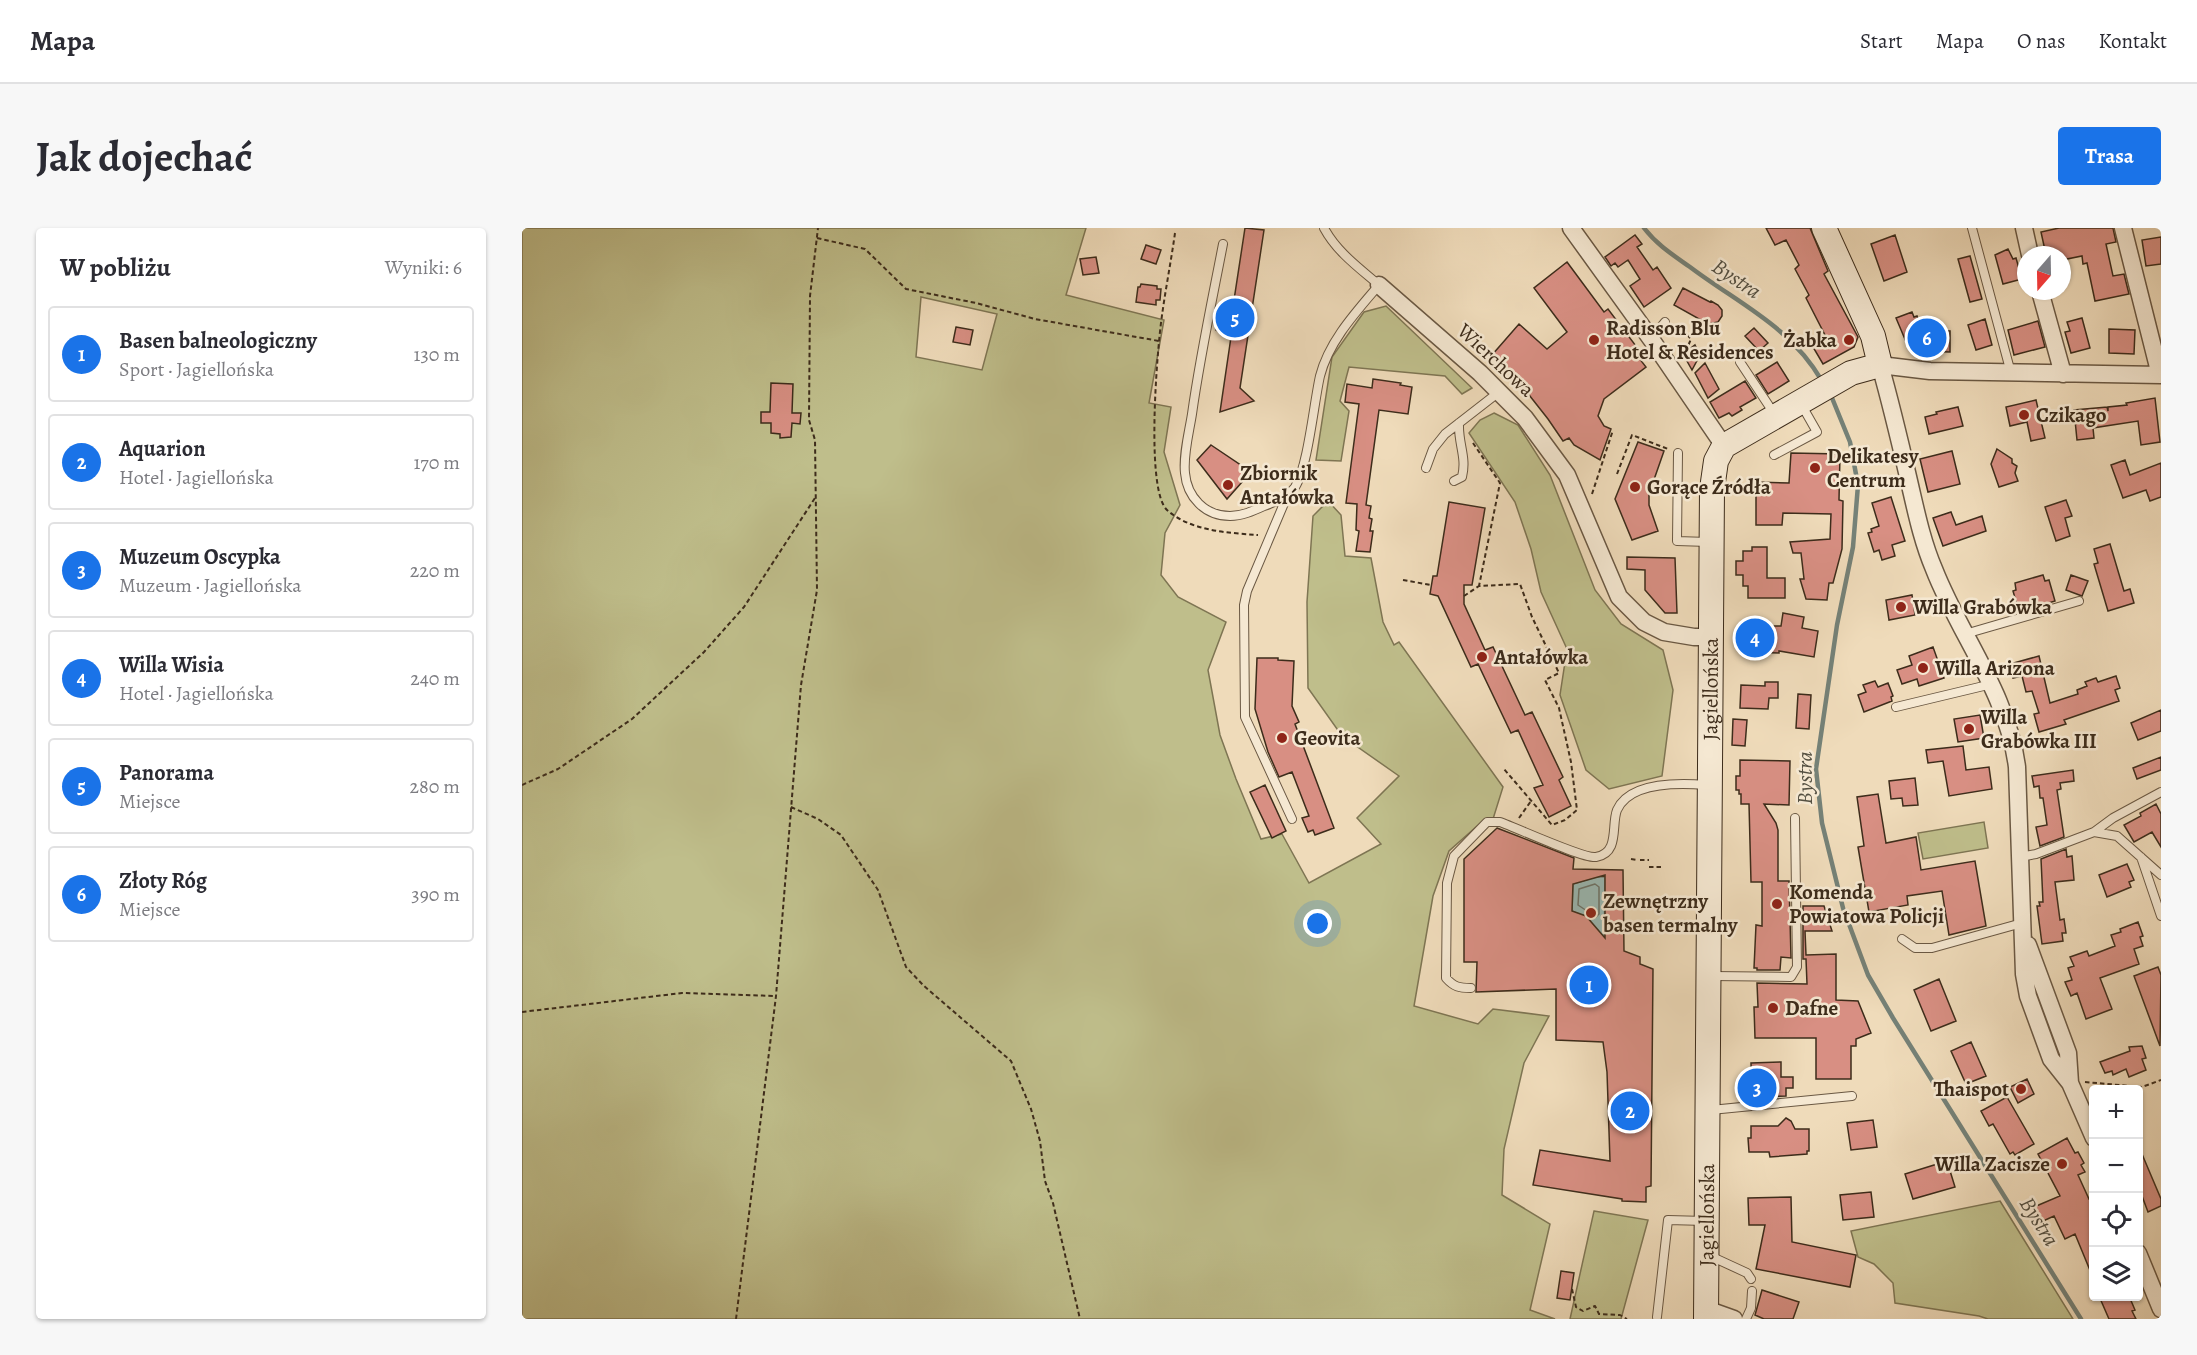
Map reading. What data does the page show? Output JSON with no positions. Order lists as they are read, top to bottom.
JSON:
{
  "streets": {
    "street": ["Wierchowa", "Jagiellońska"]
  },
  "crossings": [
    ["Wierchowa", "Jagiellońska"]
  ],
  "water": ["Bystra"],
  "places": [
    "Radisson Blu Hotel & Residences",
    "Żabka",
    "Czikago",
    "Delikatesy Centrum",
    "Zbiornik Antałówka",
    "Gorące Źródła",
    "Willa Grabówka",
    "Antałówka",
    "Willa Arizona",
    "Willa Grabówka III",
    "Geovita",
    "Komenda Powiatowa Policji",
    "Zewnętrzny basen termalny",
    "Dafne",
    "Thaispot",
    "Willa Zacisze"
  ],
  "north": "bottom",
  "page": {
    "header": "Mapa",
    "nav": [
      "Start",
      "Mapa",
      "O nas",
      "Kontakt"
    ],
    "buttons": "Trasa",
    "title": "Jak dojechać",
    "heading": ["W pobliżu", "Wyniki: 6"],
    "pins": [
      "5",
      "6",
      "4",
      "1",
      "3",
      "2"
    ],
    "list": [
      {
        "mark": "1",
        "name": "Basen balneologiczny",
        "note": "Sport · Jagiellońska",
        "value": "130 m"
      },
      {
        "mark": "2",
        "name": "Aquarion",
        "note": "Hotel · Jagiellońska",
        "value": "170 m"
      },
      {
        "mark": "3",
        "name": "Muzeum Oscypka",
        "note": "Muzeum · Jagiellońska",
        "value": "220 m"
      },
      {
        "mark": "4",
        "name": "Willa Wisia",
        "note": "Hotel · Jagiellońska",
        "value": "240 m"
      },
      {
        "mark": "5",
        "name": "Panorama",
        "note": "Miejsce",
        "value": "280 m"
      },
      {
        "mark": "6",
        "name": "Złoty Róg",
        "note": "Miejsce",
        "value": "390 m"
      }
    ],
    "map_buttons": ["+", "−"]
  }
}
